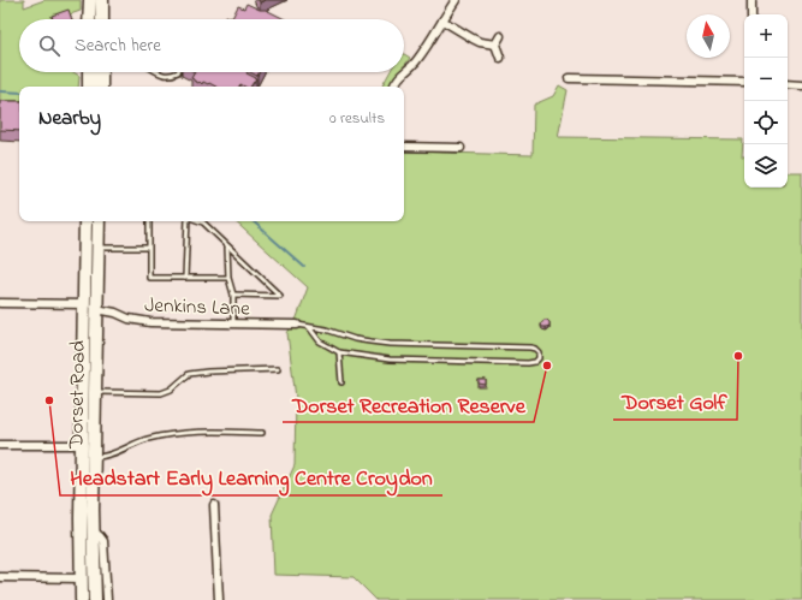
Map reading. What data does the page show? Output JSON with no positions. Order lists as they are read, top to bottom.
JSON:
{
  "streets": {
    "main road": ["Dorset Road"],
    "street": ["Jenkins Lane"]
  },
  "crossings": [
    ["Jenkins Lane", "Dorset Road"]
  ],
  "places": ["Dorset Golf", "Dorset Recreation Reserve", "Headstart Early Learning Centre Croydon"],
  "north": "top",
  "page": {
    "map_buttons": ["+", "−"],
    "search": "Search here",
    "heading": ["Nearby", "0 results"]
  }
}
